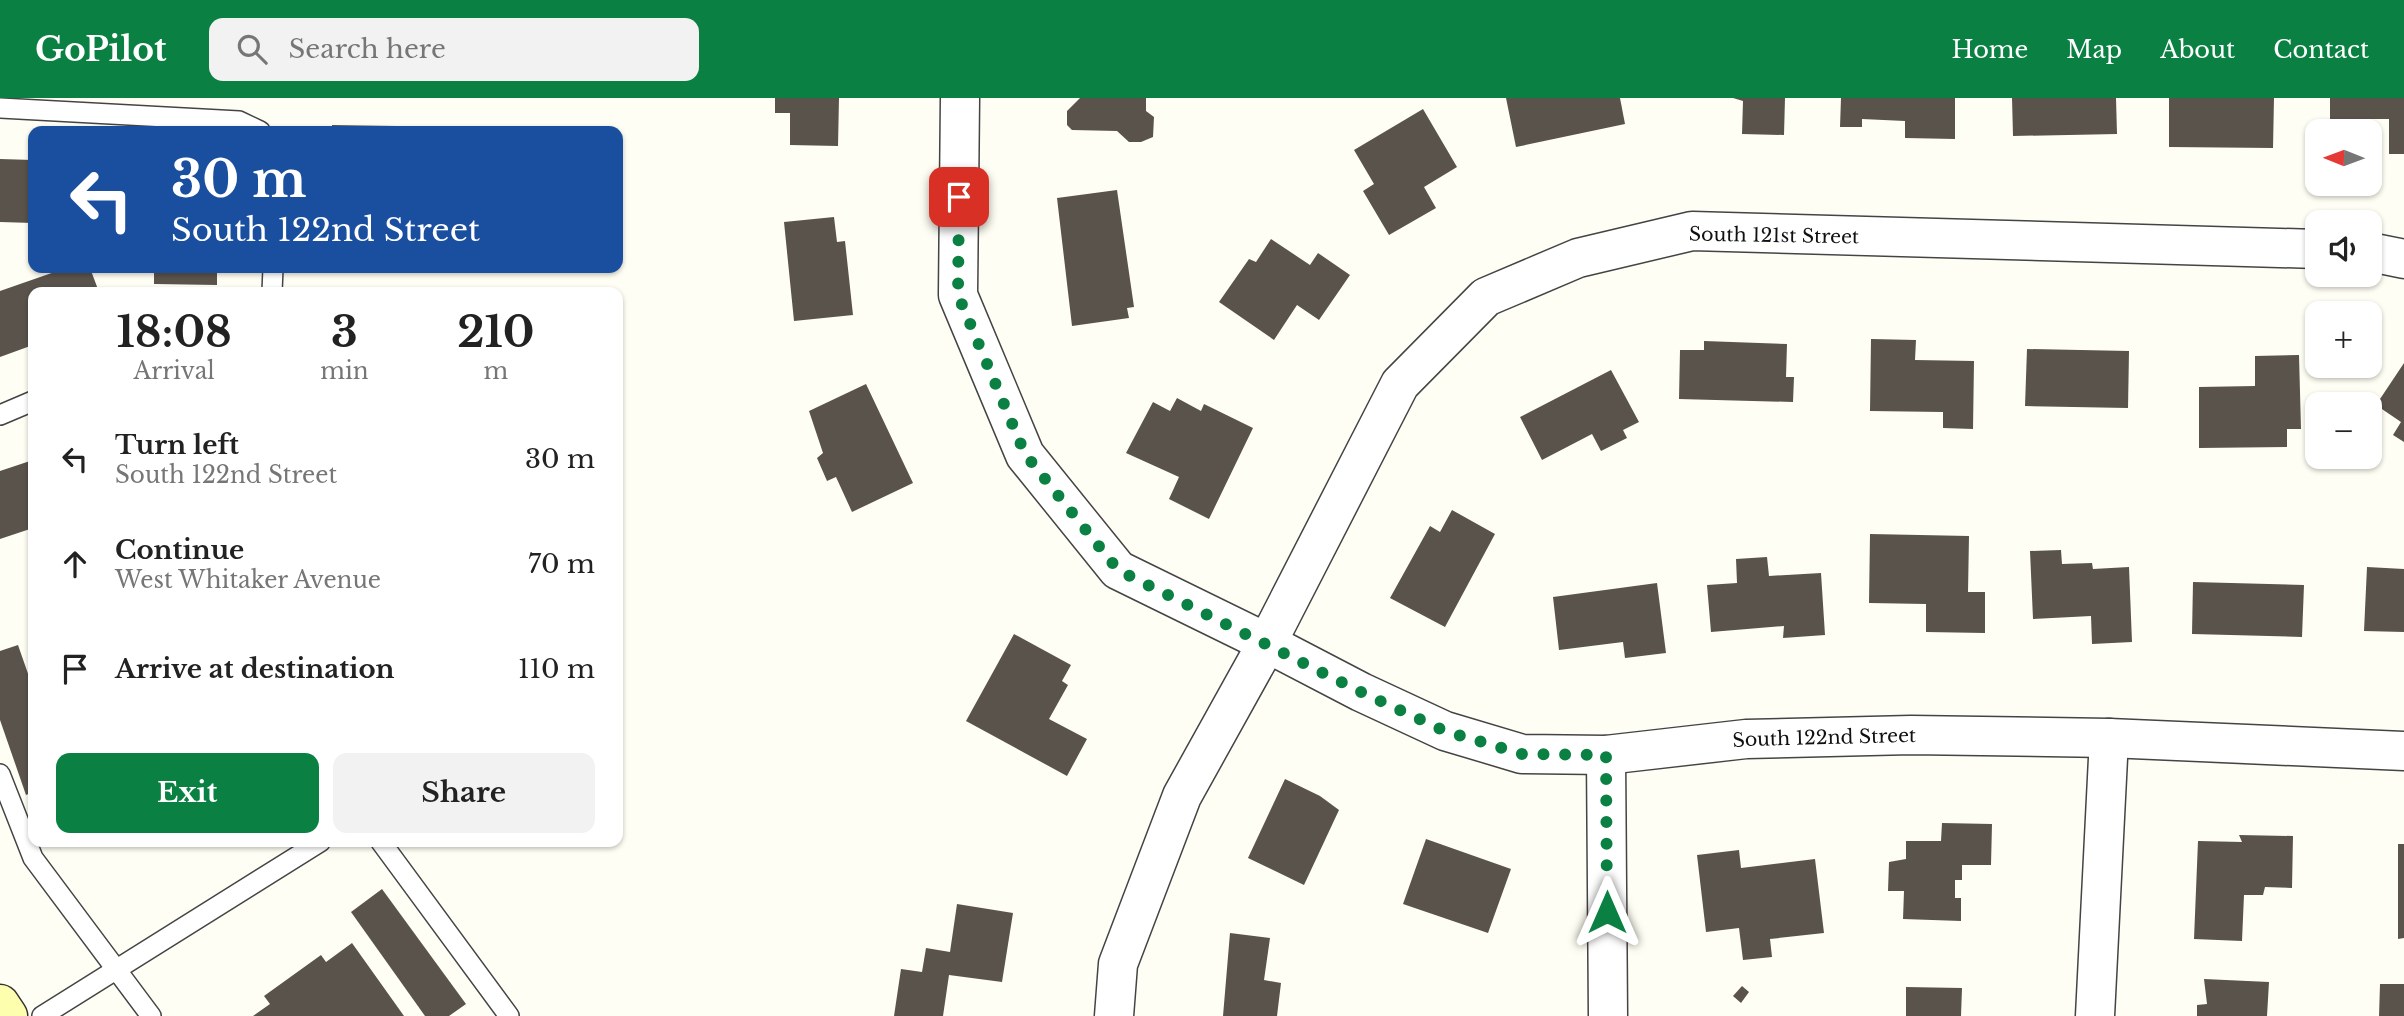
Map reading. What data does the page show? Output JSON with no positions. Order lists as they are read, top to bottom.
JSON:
{
  "streets": {
    "street": ["South 121st Street", "South 122nd Street"]
  },
  "crossings": [
    ["South 121st Street", "South 122nd Street"]
  ],
  "north": "left",
  "page": {
    "header": "GoPilot",
    "search": "Search here",
    "nav": [
      "Home",
      "Map",
      "About",
      "Contact"
    ],
    "map_buttons": ["+", "−"],
    "turn": ["30 m", "South 122nd Street"],
    "eta": [
      "18:08",
      "Arrival",
      "3",
      "min",
      "210",
      "m"
    ],
    "list": [
      {
        "name": "Turn left",
        "note": "South 122nd Street",
        "value": "30 m"
      },
      {
        "name": "Continue",
        "note": "West Whitaker Avenue",
        "value": "70 m"
      },
      {
        "name": "Arrive at destination",
        "value": "110 m"
      }
    ],
    "buttons": ["Exit", "Share"]
  }
}
